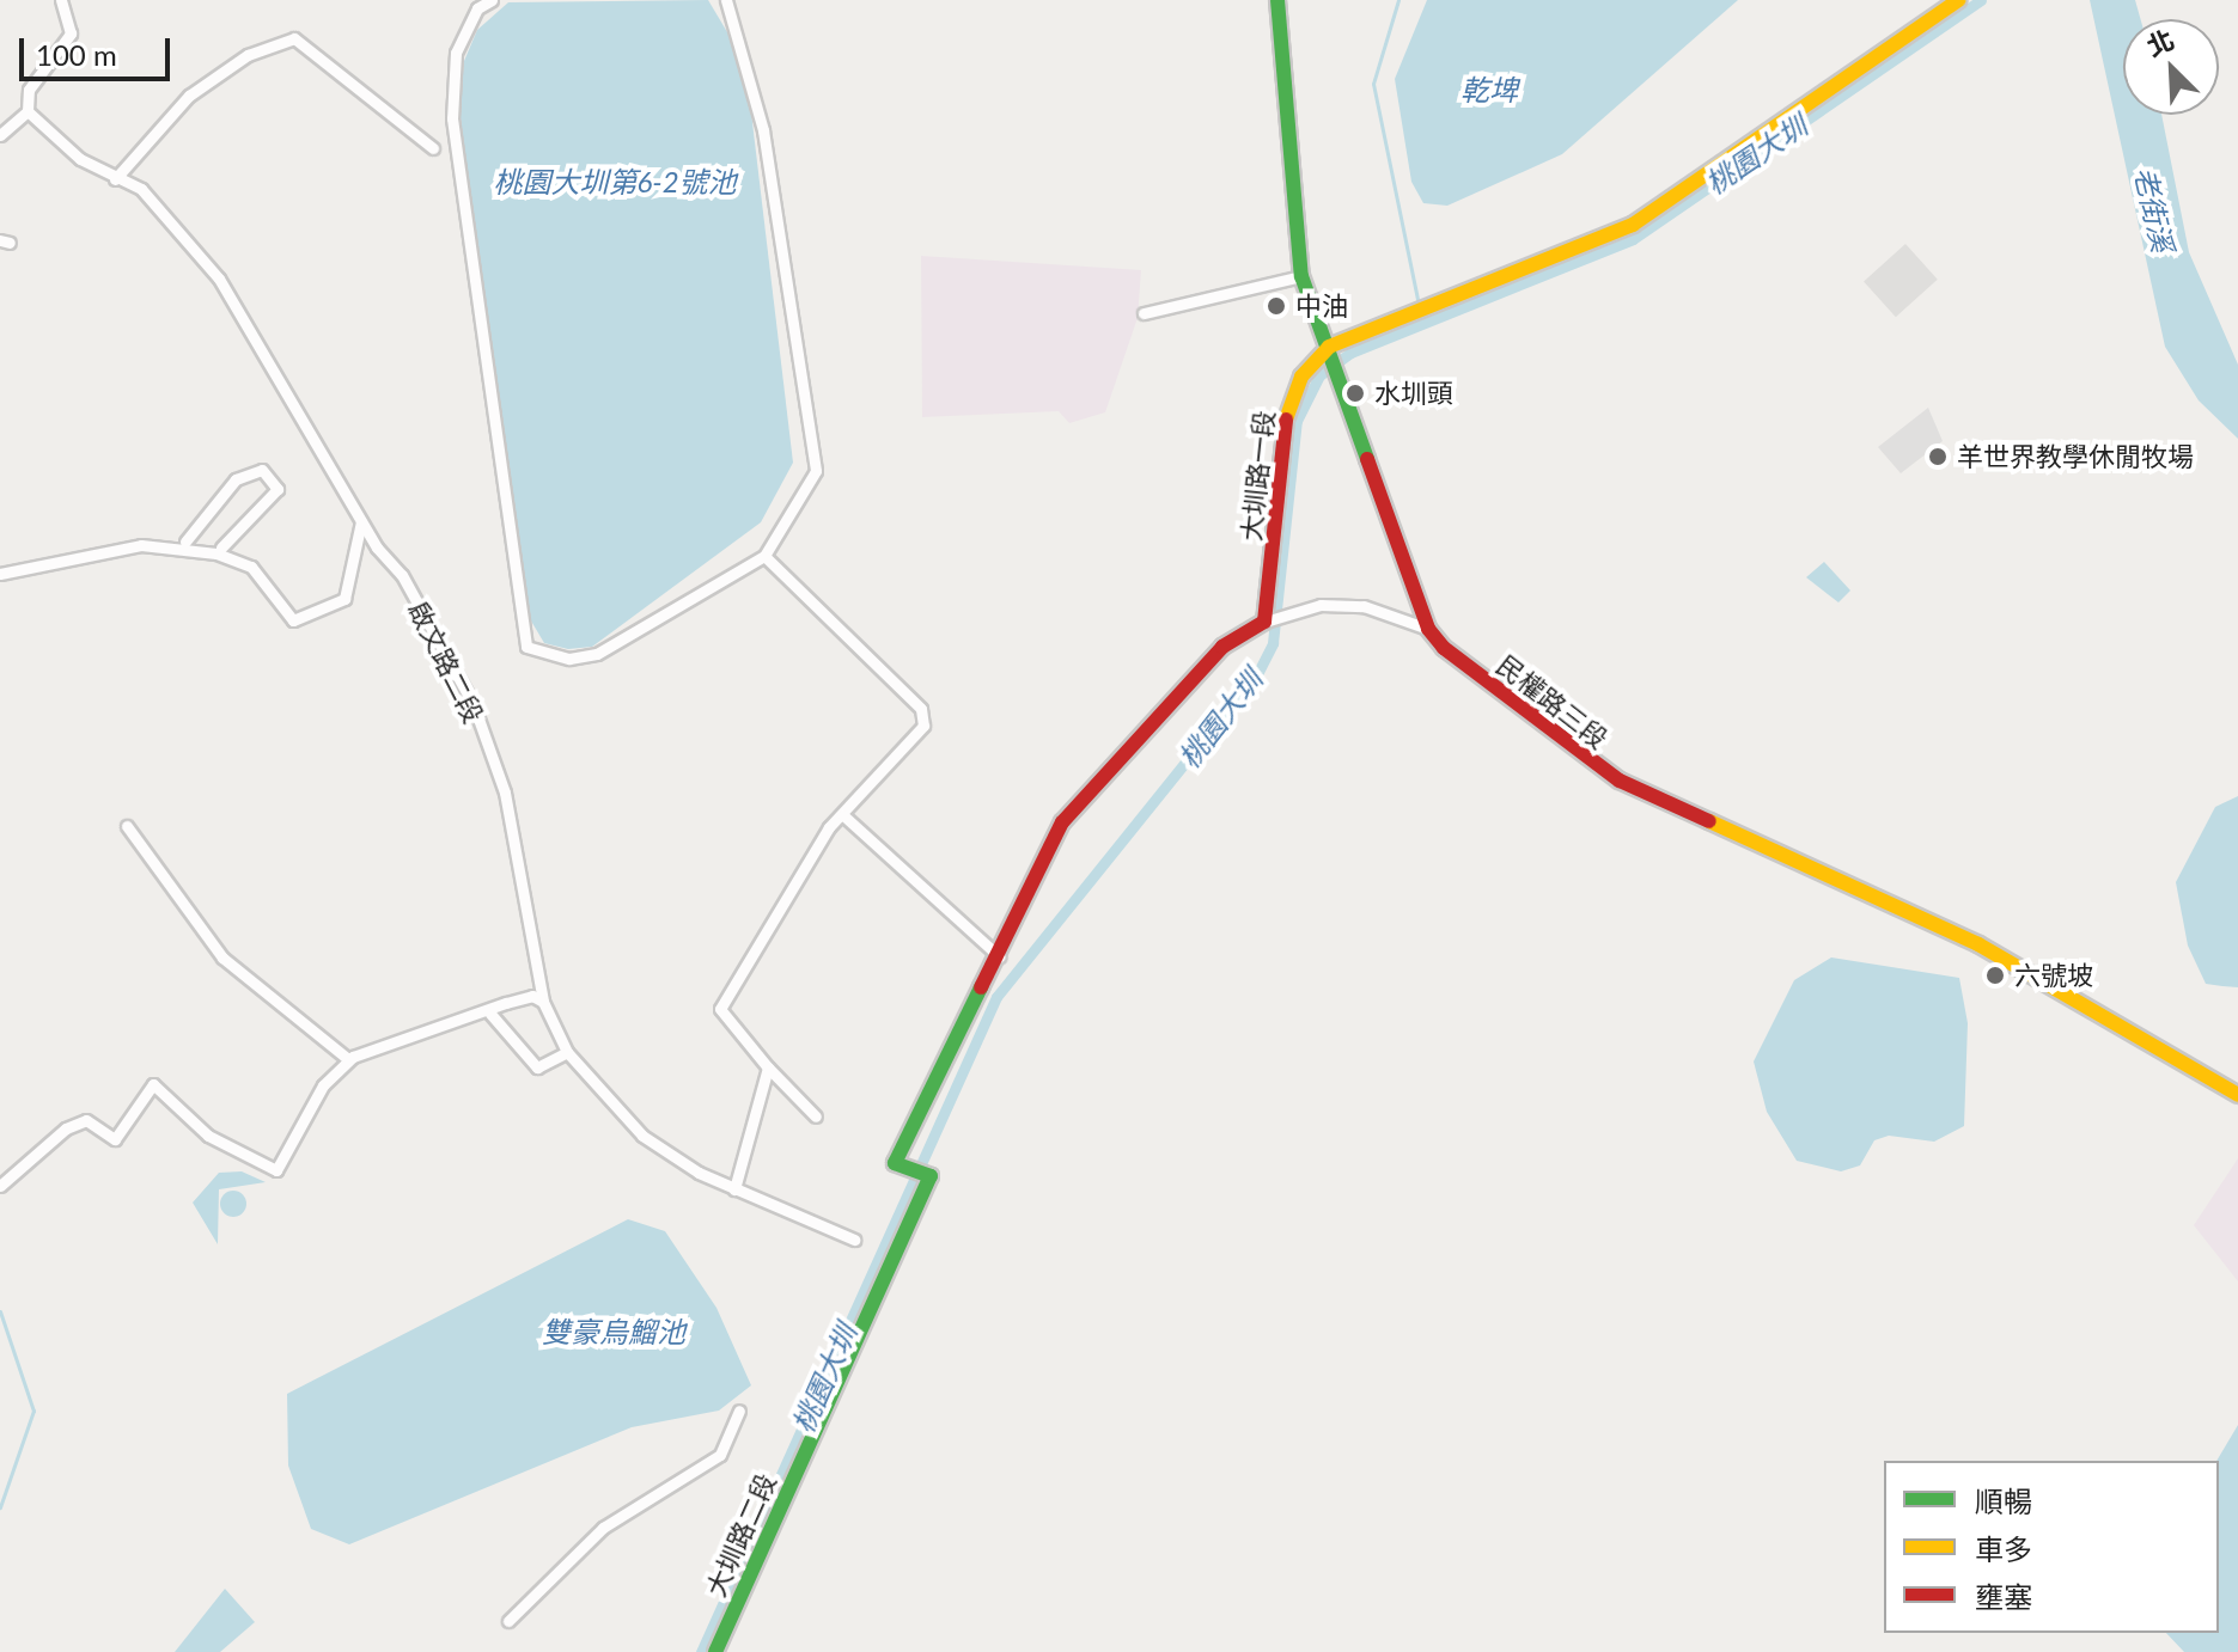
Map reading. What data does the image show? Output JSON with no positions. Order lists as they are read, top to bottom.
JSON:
{
  "streets": {
    "street": [
      "大圳路一段",
      "啟文路二段",
      "民權路三段",
      "大圳路二段"
    ]
  },
  "water": [
    "乾埤",
    "桃園大圳",
    "桃園大圳第6-2號池",
    "老街溪",
    "雙豪烏鰡池"
  ],
  "places": [
    "中油",
    "水圳頭",
    "羊世界教學休閒牧場",
    "六號坡"
  ],
  "legend": ["順暢", "車多", "壅塞"],
  "scale_bar": "100 m",
  "north": "top left"
}
